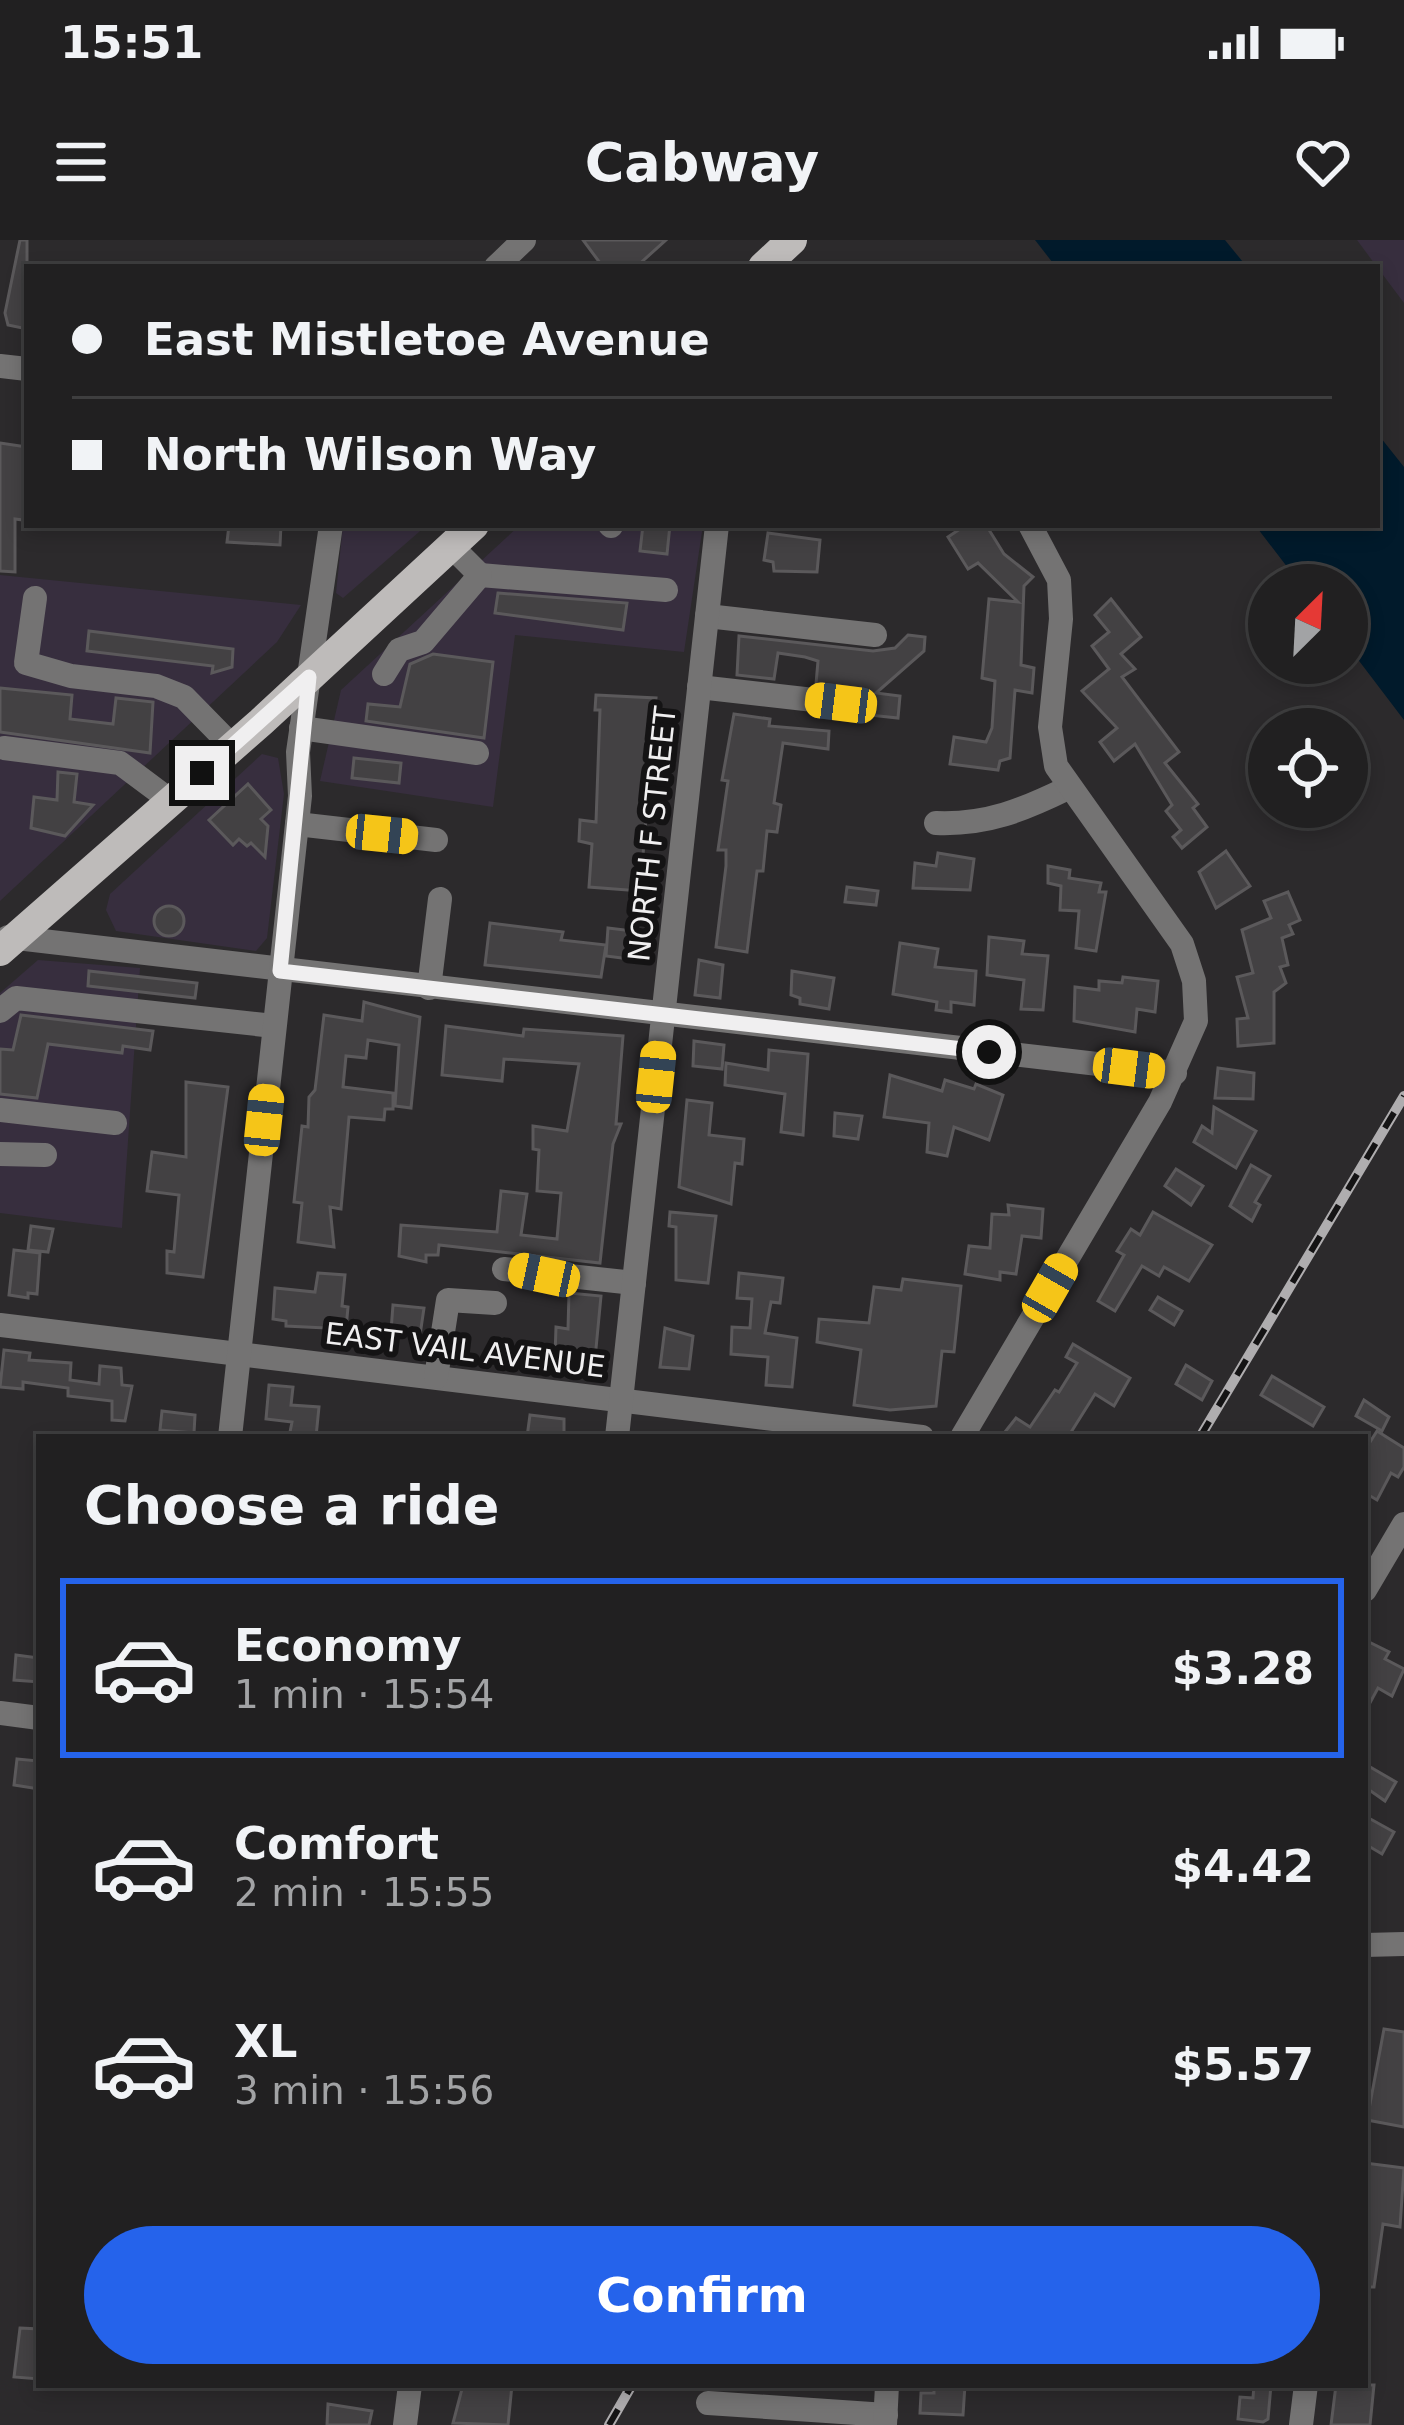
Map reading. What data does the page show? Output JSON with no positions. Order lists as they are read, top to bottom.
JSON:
{
  "streets": {
    "street": ["NORTH F STREET", "EAST VAIL AVENUE"]
  },
  "crossings": [
    ["NORTH F STREET", "EAST VAIL AVENUE"]
  ],
  "north": "top right",
  "page": {
    "status": "15:51",
    "header": "Cabway",
    "banner": ["East Mistletoe Avenue", "North Wilson Way"],
    "heading": "Choose a ride",
    "list": [
      {
        "name": "Economy",
        "note": "1 min · 15:54",
        "value": "$3.28"
      },
      {
        "name": "Comfort",
        "note": "2 min · 15:55",
        "value": "$4.42"
      },
      {
        "name": "XL",
        "note": "3 min · 15:56",
        "value": "$5.57"
      }
    ],
    "buttons": "Confirm"
  }
}
